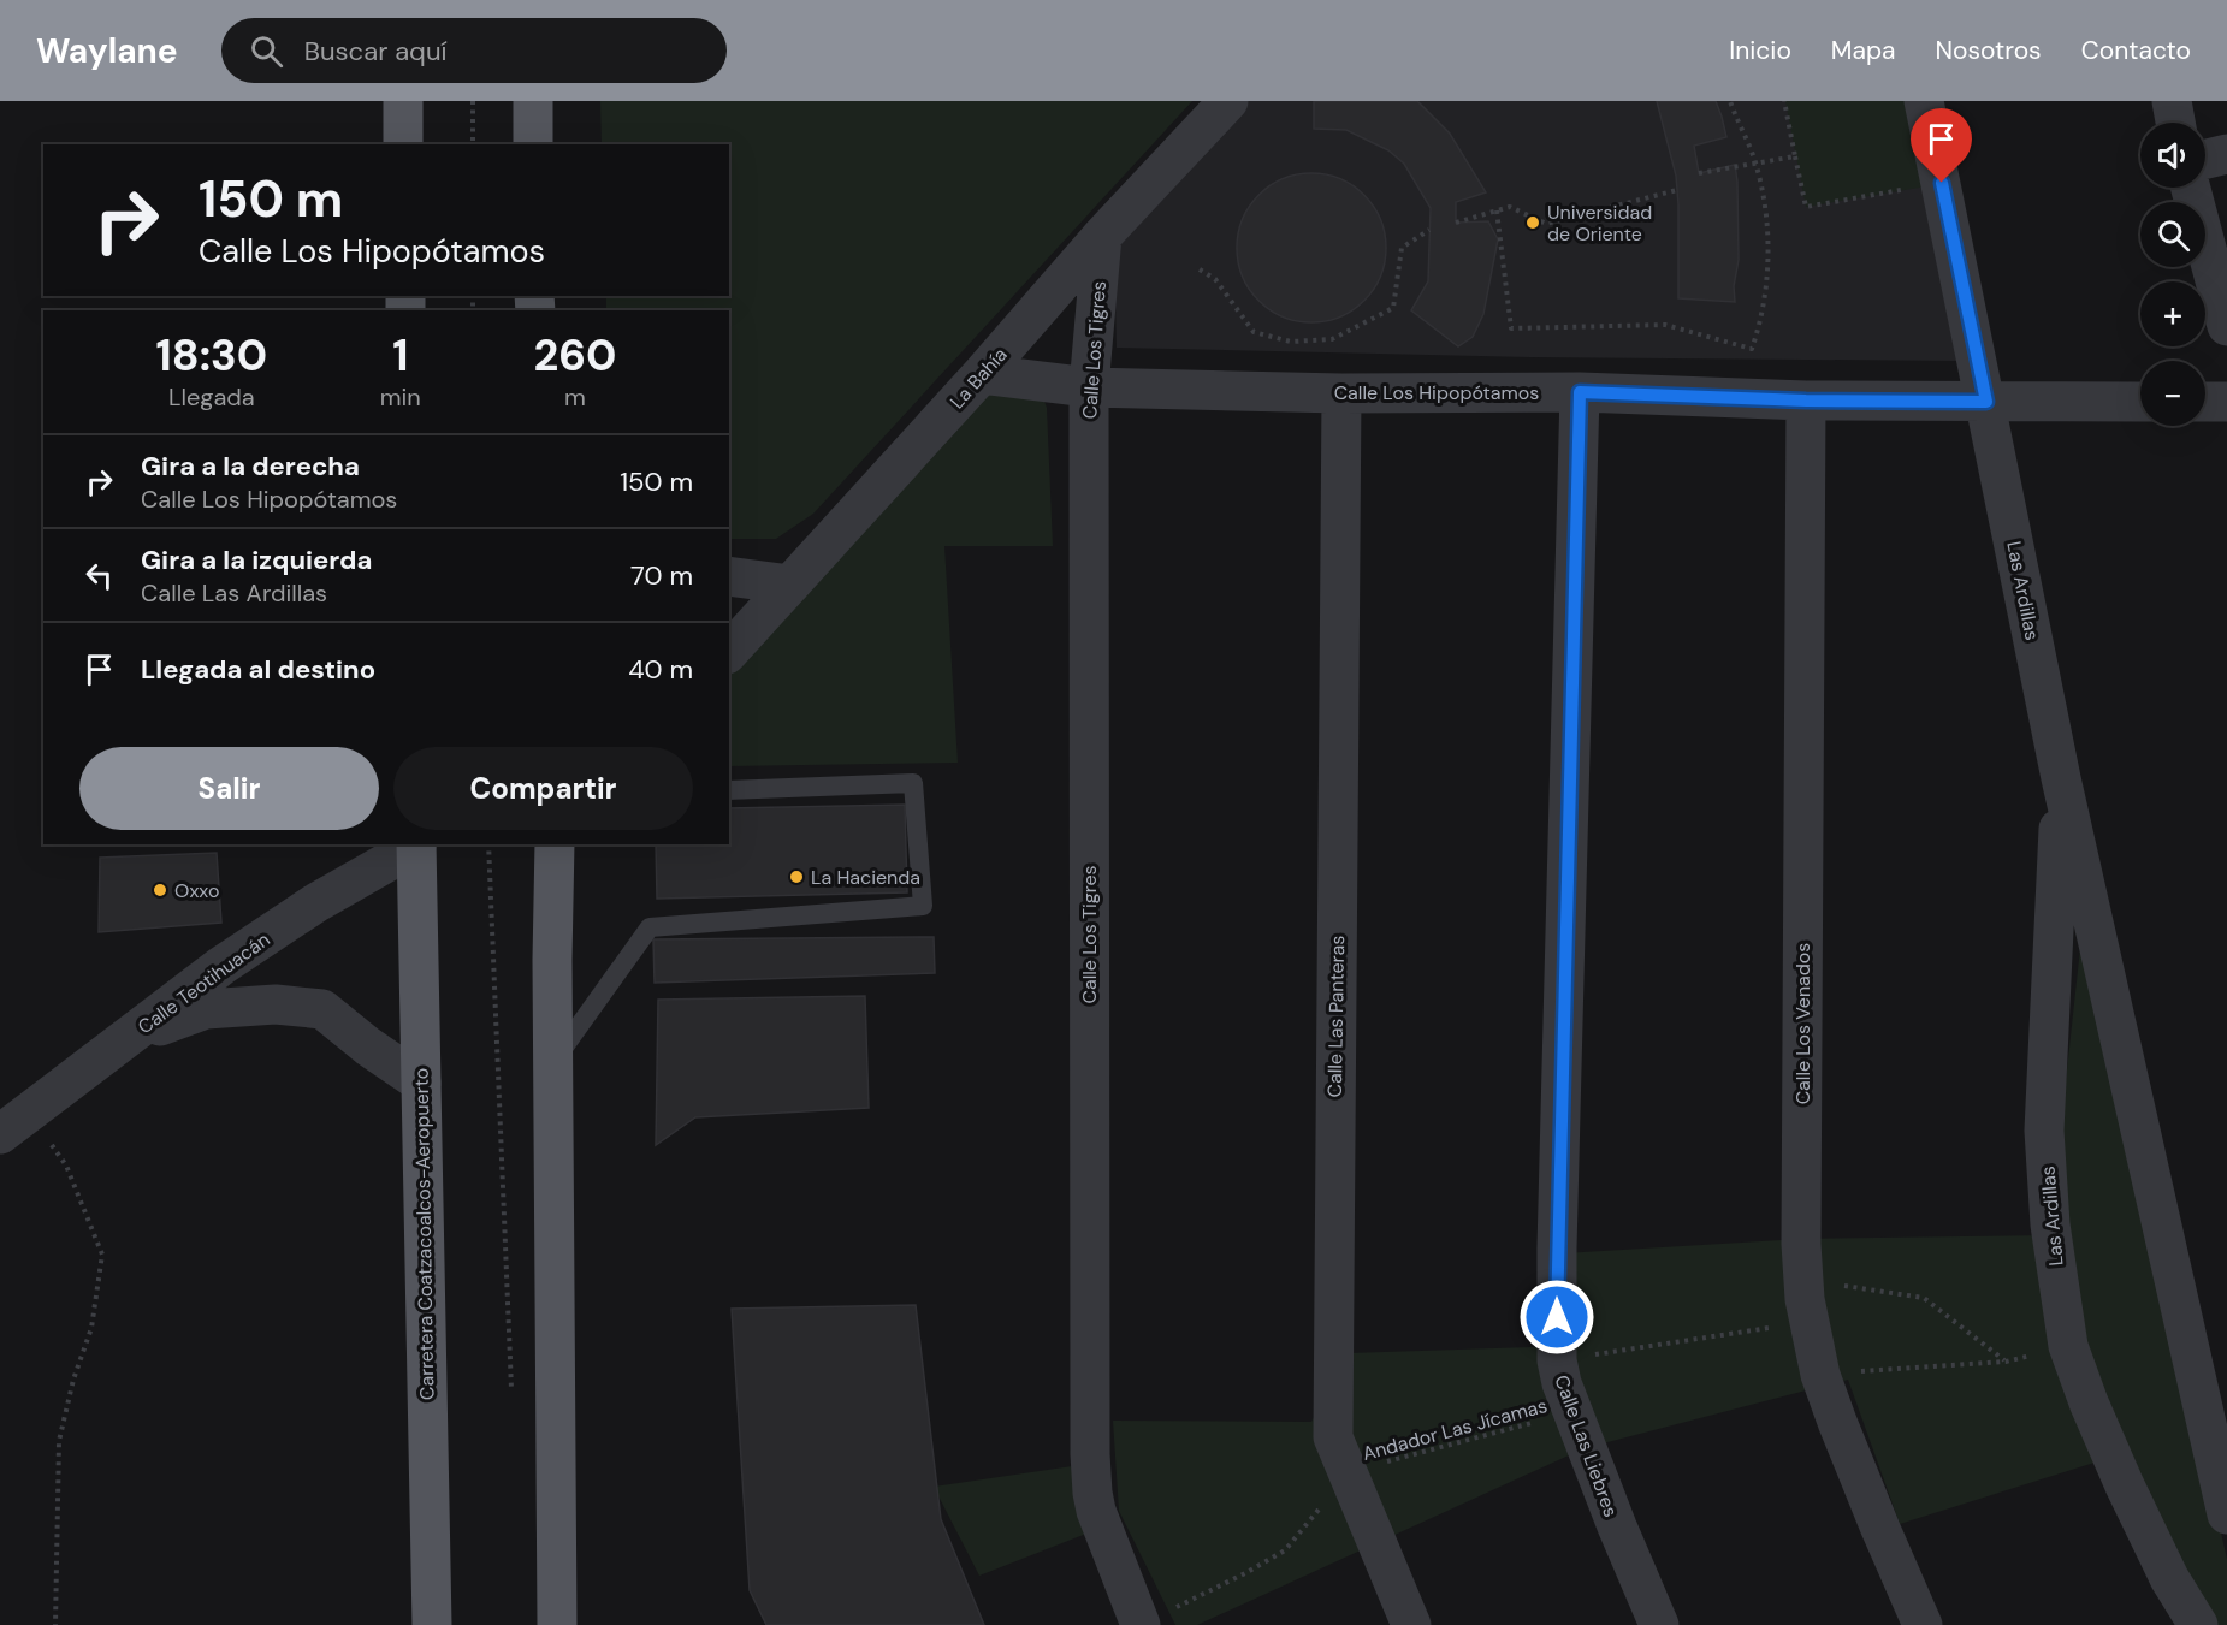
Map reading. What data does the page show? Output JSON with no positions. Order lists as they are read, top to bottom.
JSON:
{
  "streets": {
    "main road": ["Carretera Coatzacoalcos-Aeropuerto"],
    "street": [
      "Calle Los Tigres",
      "La Bahía",
      "Calle Los Hipopótamos",
      "Las Ardillas",
      "Calle Teotihuacán",
      "Calle Las Panteras",
      "Calle Los Venados",
      "Calle Las Liebres"
    ],
    "path": ["Andador Las Jícamas"]
  },
  "crossings": [
    ["Calle Los Tigres", "La Bahía"],
    ["Calle Los Tigres", "Calle Los Hipopótamos"],
    ["Calle Los Tigres", "Andador Las Jícamas"],
    ["La Bahía", "Calle Los Hipopótamos"],
    ["Calle Los Hipopótamos", "Las Ardillas"],
    ["Calle Los Hipopótamos", "Calle Las Panteras"],
    ["Calle Los Hipopótamos", "Calle Los Venados"],
    ["Calle Los Hipopótamos", "Calle Las Liebres"],
    ["Calle Teotihuacán", "Carretera Coatzacoalcos-Aeropuerto"],
    ["Calle Las Panteras", "Andador Las Jícamas"],
    ["Andador Las Jícamas", "Calle Las Liebres"]
  ],
  "places": ["Universidad de Oriente", "La Hacienda", "Oxxo"],
  "page": {
    "header": "Waylane",
    "search": "Buscar aquí",
    "nav": [
      "Inicio",
      "Mapa",
      "Nosotros",
      "Contacto"
    ],
    "map_buttons": ["+", "−"],
    "turn": ["150 m", "Calle Los Hipopótamos"],
    "eta": [
      "18:30",
      "Llegada",
      "1",
      "min",
      "260",
      "m"
    ],
    "list": [
      {
        "name": "Gira a la derecha",
        "note": "Calle Los Hipopótamos",
        "value": "150 m"
      },
      {
        "name": "Gira a la izquierda",
        "note": "Calle Las Ardillas",
        "value": "70 m"
      },
      {
        "name": "Llegada al destino",
        "value": "40 m"
      }
    ],
    "buttons": ["Salir", "Compartir"]
  }
}
